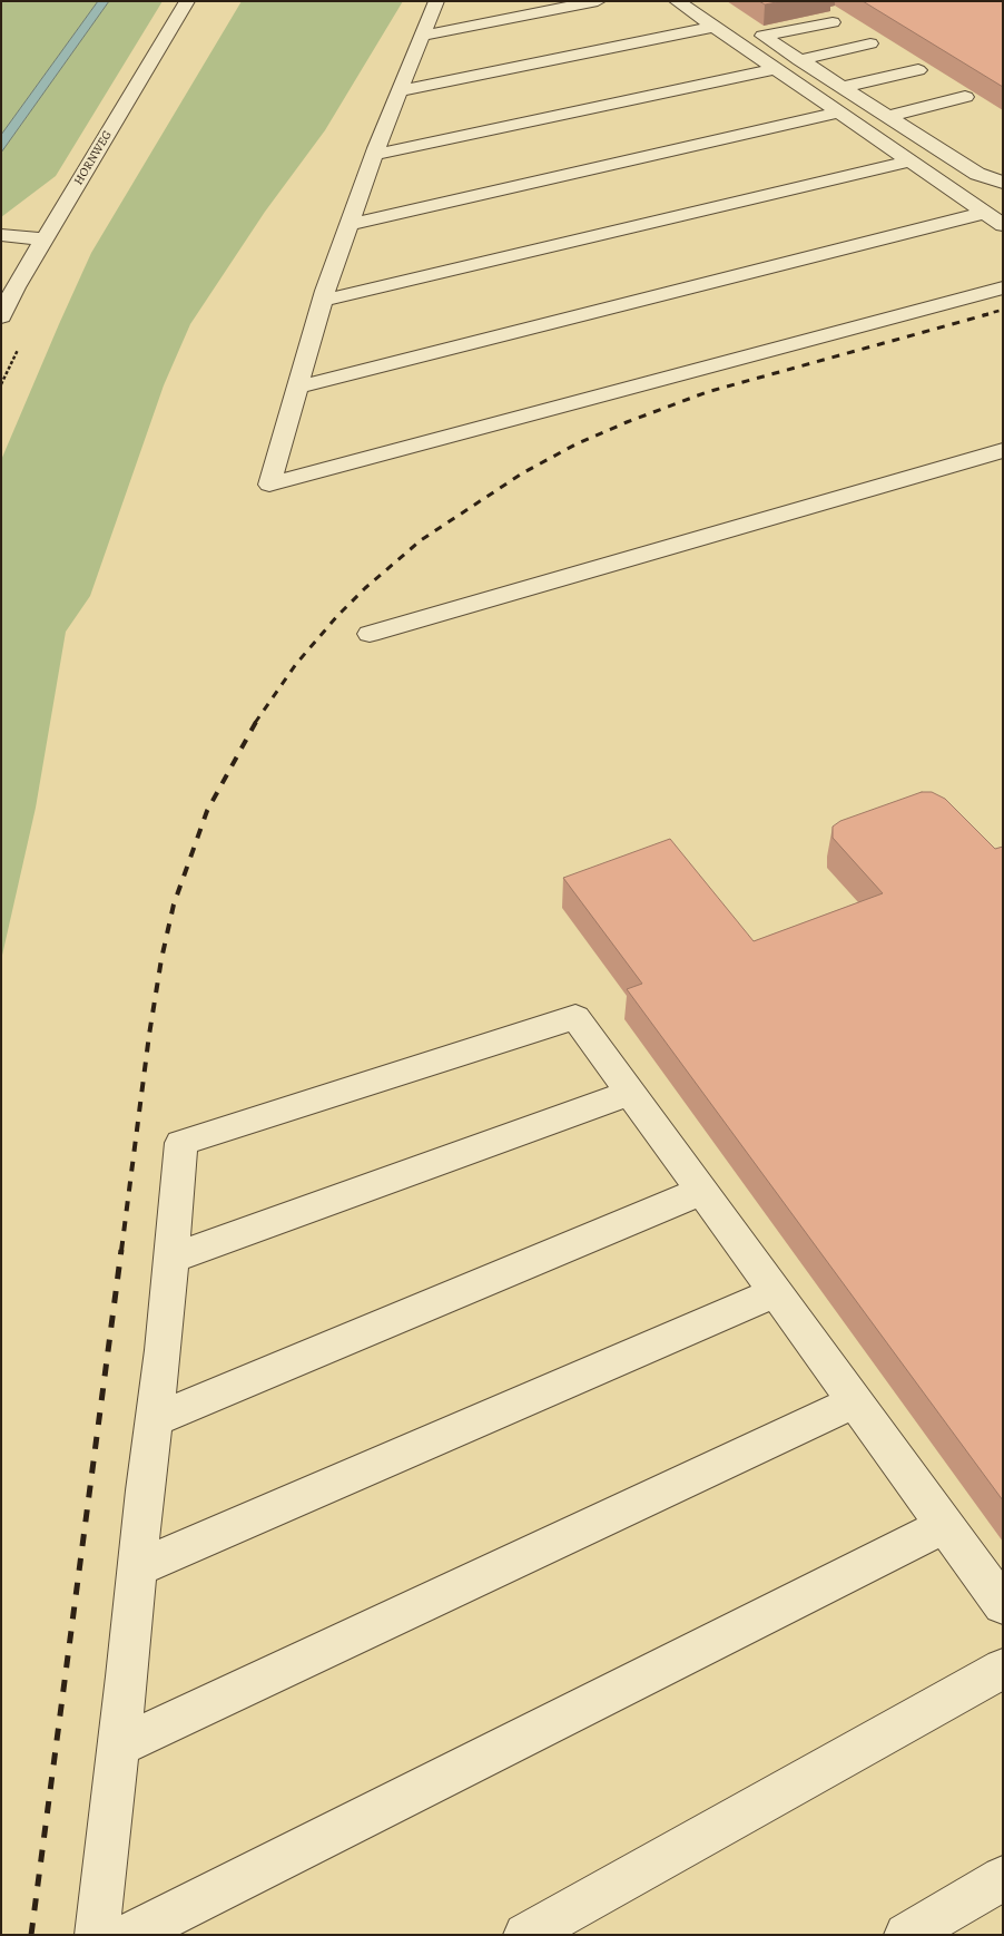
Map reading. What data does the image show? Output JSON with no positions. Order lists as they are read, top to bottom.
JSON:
{
  "streets": {
    "street": ["HORNWEG"]
  }
}
